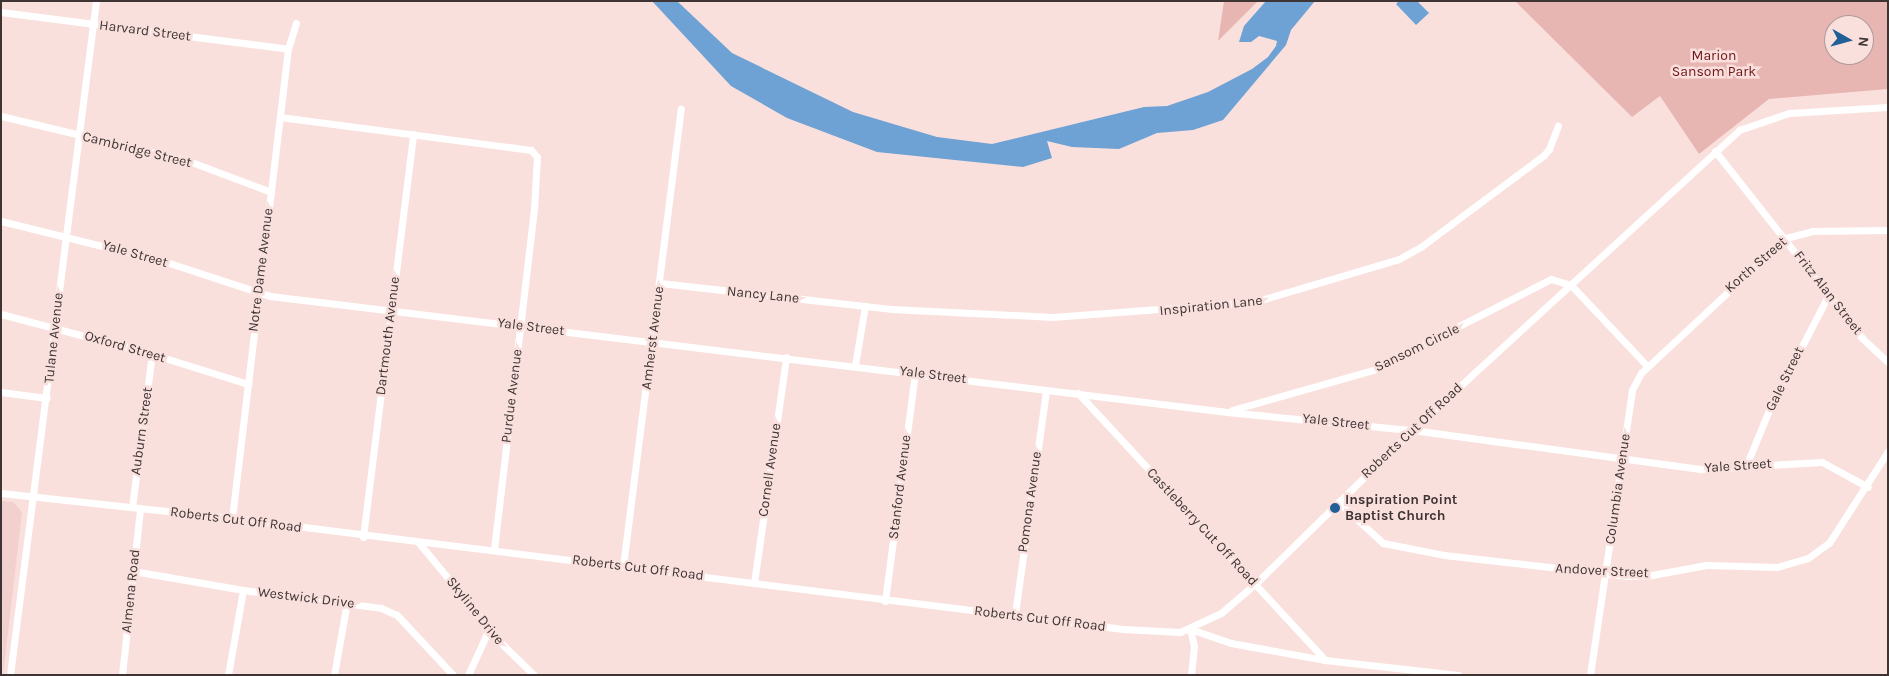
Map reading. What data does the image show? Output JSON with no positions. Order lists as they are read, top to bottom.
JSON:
{
  "streets": {
    "street": [
      "Harvard Street",
      "Cambridge Street",
      "Yale Street",
      "Korth Street",
      "Notre Dame Avenue",
      "Fritz Alan Street",
      "Nancy Lane",
      "Inspiration Lane",
      "Dartmouth Avenue",
      "Tulane Avenue",
      "Amherst Avenue",
      "Oxford Street",
      "Sansom Circle",
      "Gale Street",
      "Purdue Avenue",
      "Auburn Street",
      "Roberts Cut Off Road",
      "Cornell Avenue",
      "Stanford Avenue",
      "Columbia Avenue",
      "Pomona Avenue",
      "Castleberry Cut Off Road",
      "Andover Street",
      "Almena Road",
      "Westwick Drive",
      "Skyline Drive"
    ]
  },
  "crossings": [
    ["Harvard Street", "Notre Dame Avenue"],
    ["Harvard Street", "Tulane Avenue"],
    ["Cambridge Street", "Notre Dame Avenue"],
    ["Cambridge Street", "Tulane Avenue"],
    ["Yale Street", "Notre Dame Avenue"],
    ["Yale Street", "Dartmouth Avenue"],
    ["Yale Street", "Tulane Avenue"],
    ["Yale Street", "Amherst Avenue"],
    ["Yale Street", "Sansom Circle"],
    ["Yale Street", "Gale Street"],
    ["Yale Street", "Purdue Avenue"],
    ["Yale Street", "Roberts Cut Off Road"],
    ["Yale Street", "Cornell Avenue"],
    ["Yale Street", "Stanford Avenue"],
    ["Yale Street", "Columbia Avenue"],
    ["Yale Street", "Pomona Avenue"],
    ["Yale Street", "Castleberry Cut Off Road"],
    ["Yale Street", "Andover Street"],
    ["Korth Street", "Fritz Alan Street"],
    ["Korth Street", "Columbia Avenue"],
    ["Notre Dame Avenue", "Oxford Street"],
    ["Notre Dame Avenue", "Roberts Cut Off Road"],
    ["Fritz Alan Street", "Gale Street"],
    ["Fritz Alan Street", "Roberts Cut Off Road"],
    ["Nancy Lane", "Inspiration Lane"],
    ["Nancy Lane", "Amherst Avenue"],
    ["Dartmouth Avenue", "Purdue Avenue"],
    ["Dartmouth Avenue", "Roberts Cut Off Road"],
    ["Tulane Avenue", "Oxford Street"],
    ["Tulane Avenue", "Roberts Cut Off Road"],
    ["Amherst Avenue", "Roberts Cut Off Road"],
    ["Oxford Street", "Auburn Street"],
    ["Sansom Circle", "Roberts Cut Off Road"],
    ["Purdue Avenue", "Roberts Cut Off Road"],
    ["Auburn Street", "Roberts Cut Off Road"],
    ["Auburn Street", "Almena Road"],
    ["Roberts Cut Off Road", "Cornell Avenue"],
    ["Roberts Cut Off Road", "Stanford Avenue"],
    ["Roberts Cut Off Road", "Pomona Avenue"],
    ["Roberts Cut Off Road", "Castleberry Cut Off Road"],
    ["Roberts Cut Off Road", "Andover Street"],
    ["Roberts Cut Off Road", "Almena Road"],
    ["Roberts Cut Off Road", "Skyline Drive"],
    ["Columbia Avenue", "Andover Street"],
    ["Almena Road", "Westwick Drive"]
  ],
  "parks": ["Marion Sansom Park"],
  "places": ["Inspiration Point Baptist Church"],
  "north": "right"
}
